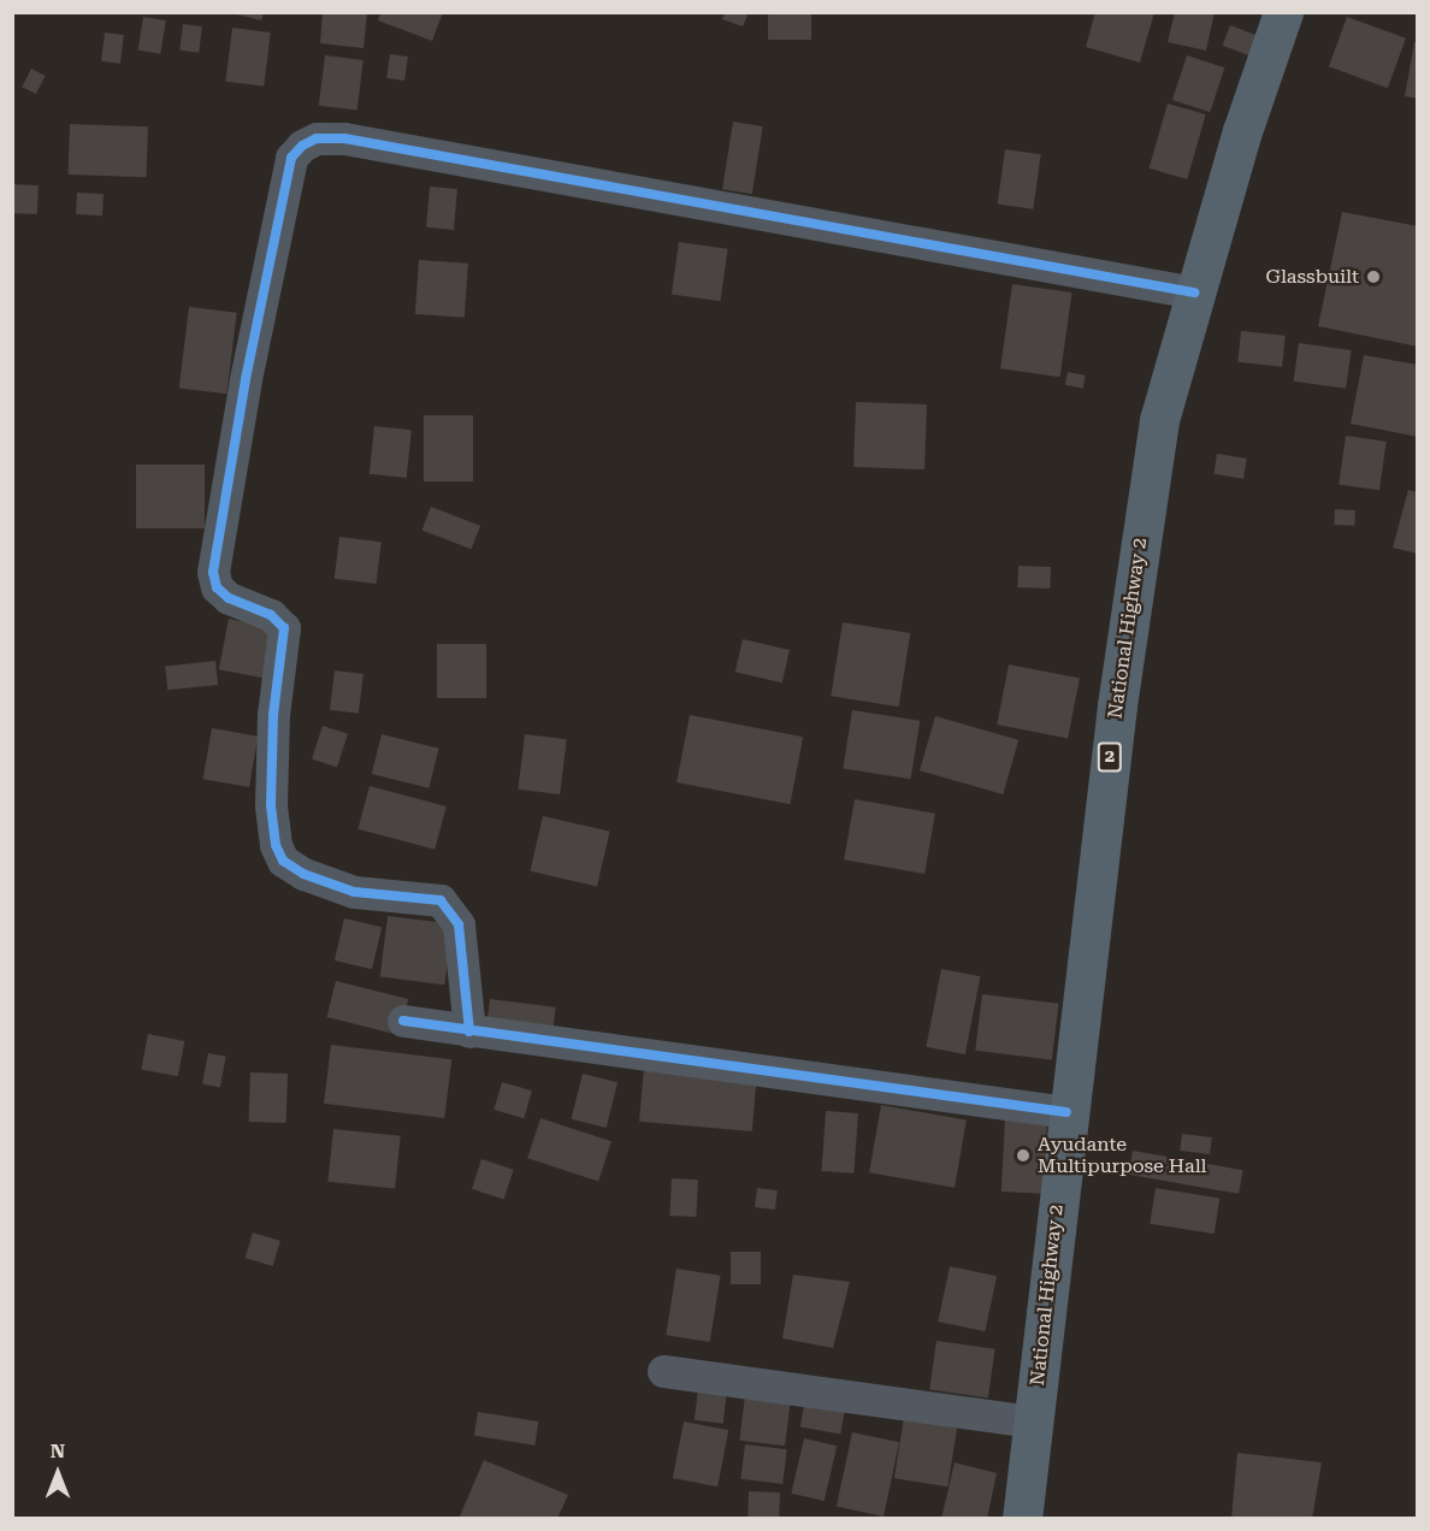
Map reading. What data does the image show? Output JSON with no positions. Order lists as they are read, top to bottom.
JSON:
{
  "streets": {
    "main road": ["National Highway 2", "2"]
  },
  "places": ["Glassbuilt", "Ayudante Multipurpose Hall"],
  "north": "top"
}
